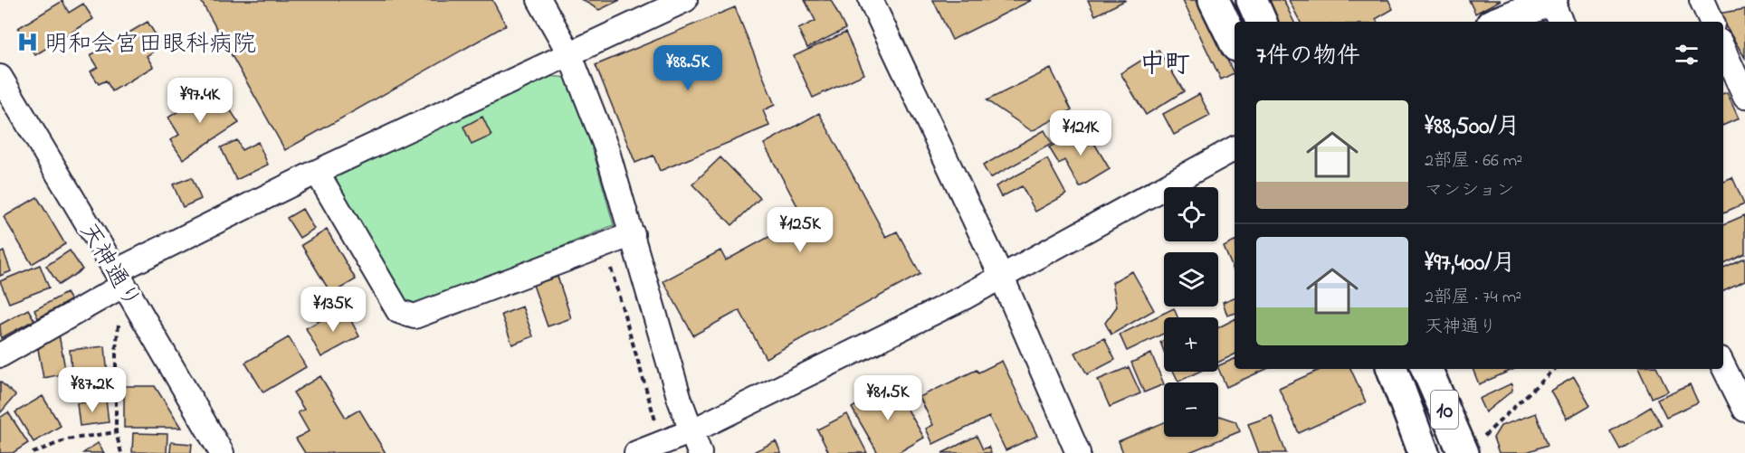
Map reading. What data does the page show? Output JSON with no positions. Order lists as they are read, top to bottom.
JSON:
{
  "streets": {
    "main road": ["10"],
    "street": ["天神通り"]
  },
  "districts": ["中町"],
  "places": {
    "hospital": ["明和会宮田眼科病院"]
  },
  "page": {
    "heading": "7件の物件",
    "price": [
      "¥88.5K",
      "¥97.4K",
      "¥121K",
      "¥125K",
      "¥135K",
      "¥87.2K",
      "¥81.5K"
    ],
    "list": [
      {
        "name": "¥88,500/月",
        "note": "2部屋 · 66 m² · マンション"
      },
      {
        "name": "¥97,400/月",
        "note": "2部屋 · 74 m² · 天神通り"
      }
    ],
    "map_buttons": ["+", "−"]
  }
}
